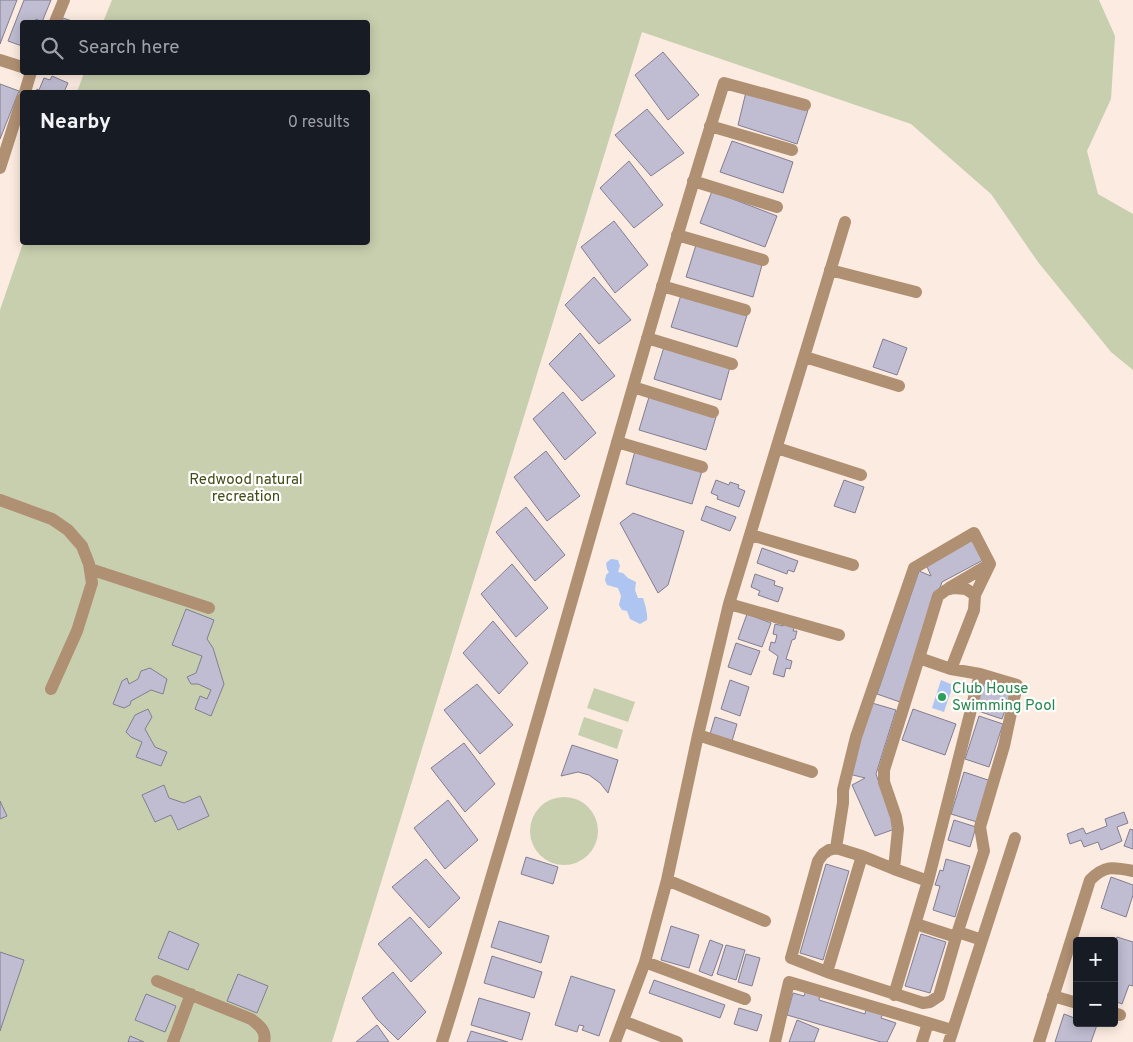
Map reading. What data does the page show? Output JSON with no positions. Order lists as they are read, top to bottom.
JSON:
{
  "parks": ["Redwood natural recreation"],
  "places": ["Club House Swimming Pool"],
  "page": {
    "search": "Search here",
    "heading": ["Nearby", "0 results"],
    "map_buttons": ["+", "−"]
  }
}
